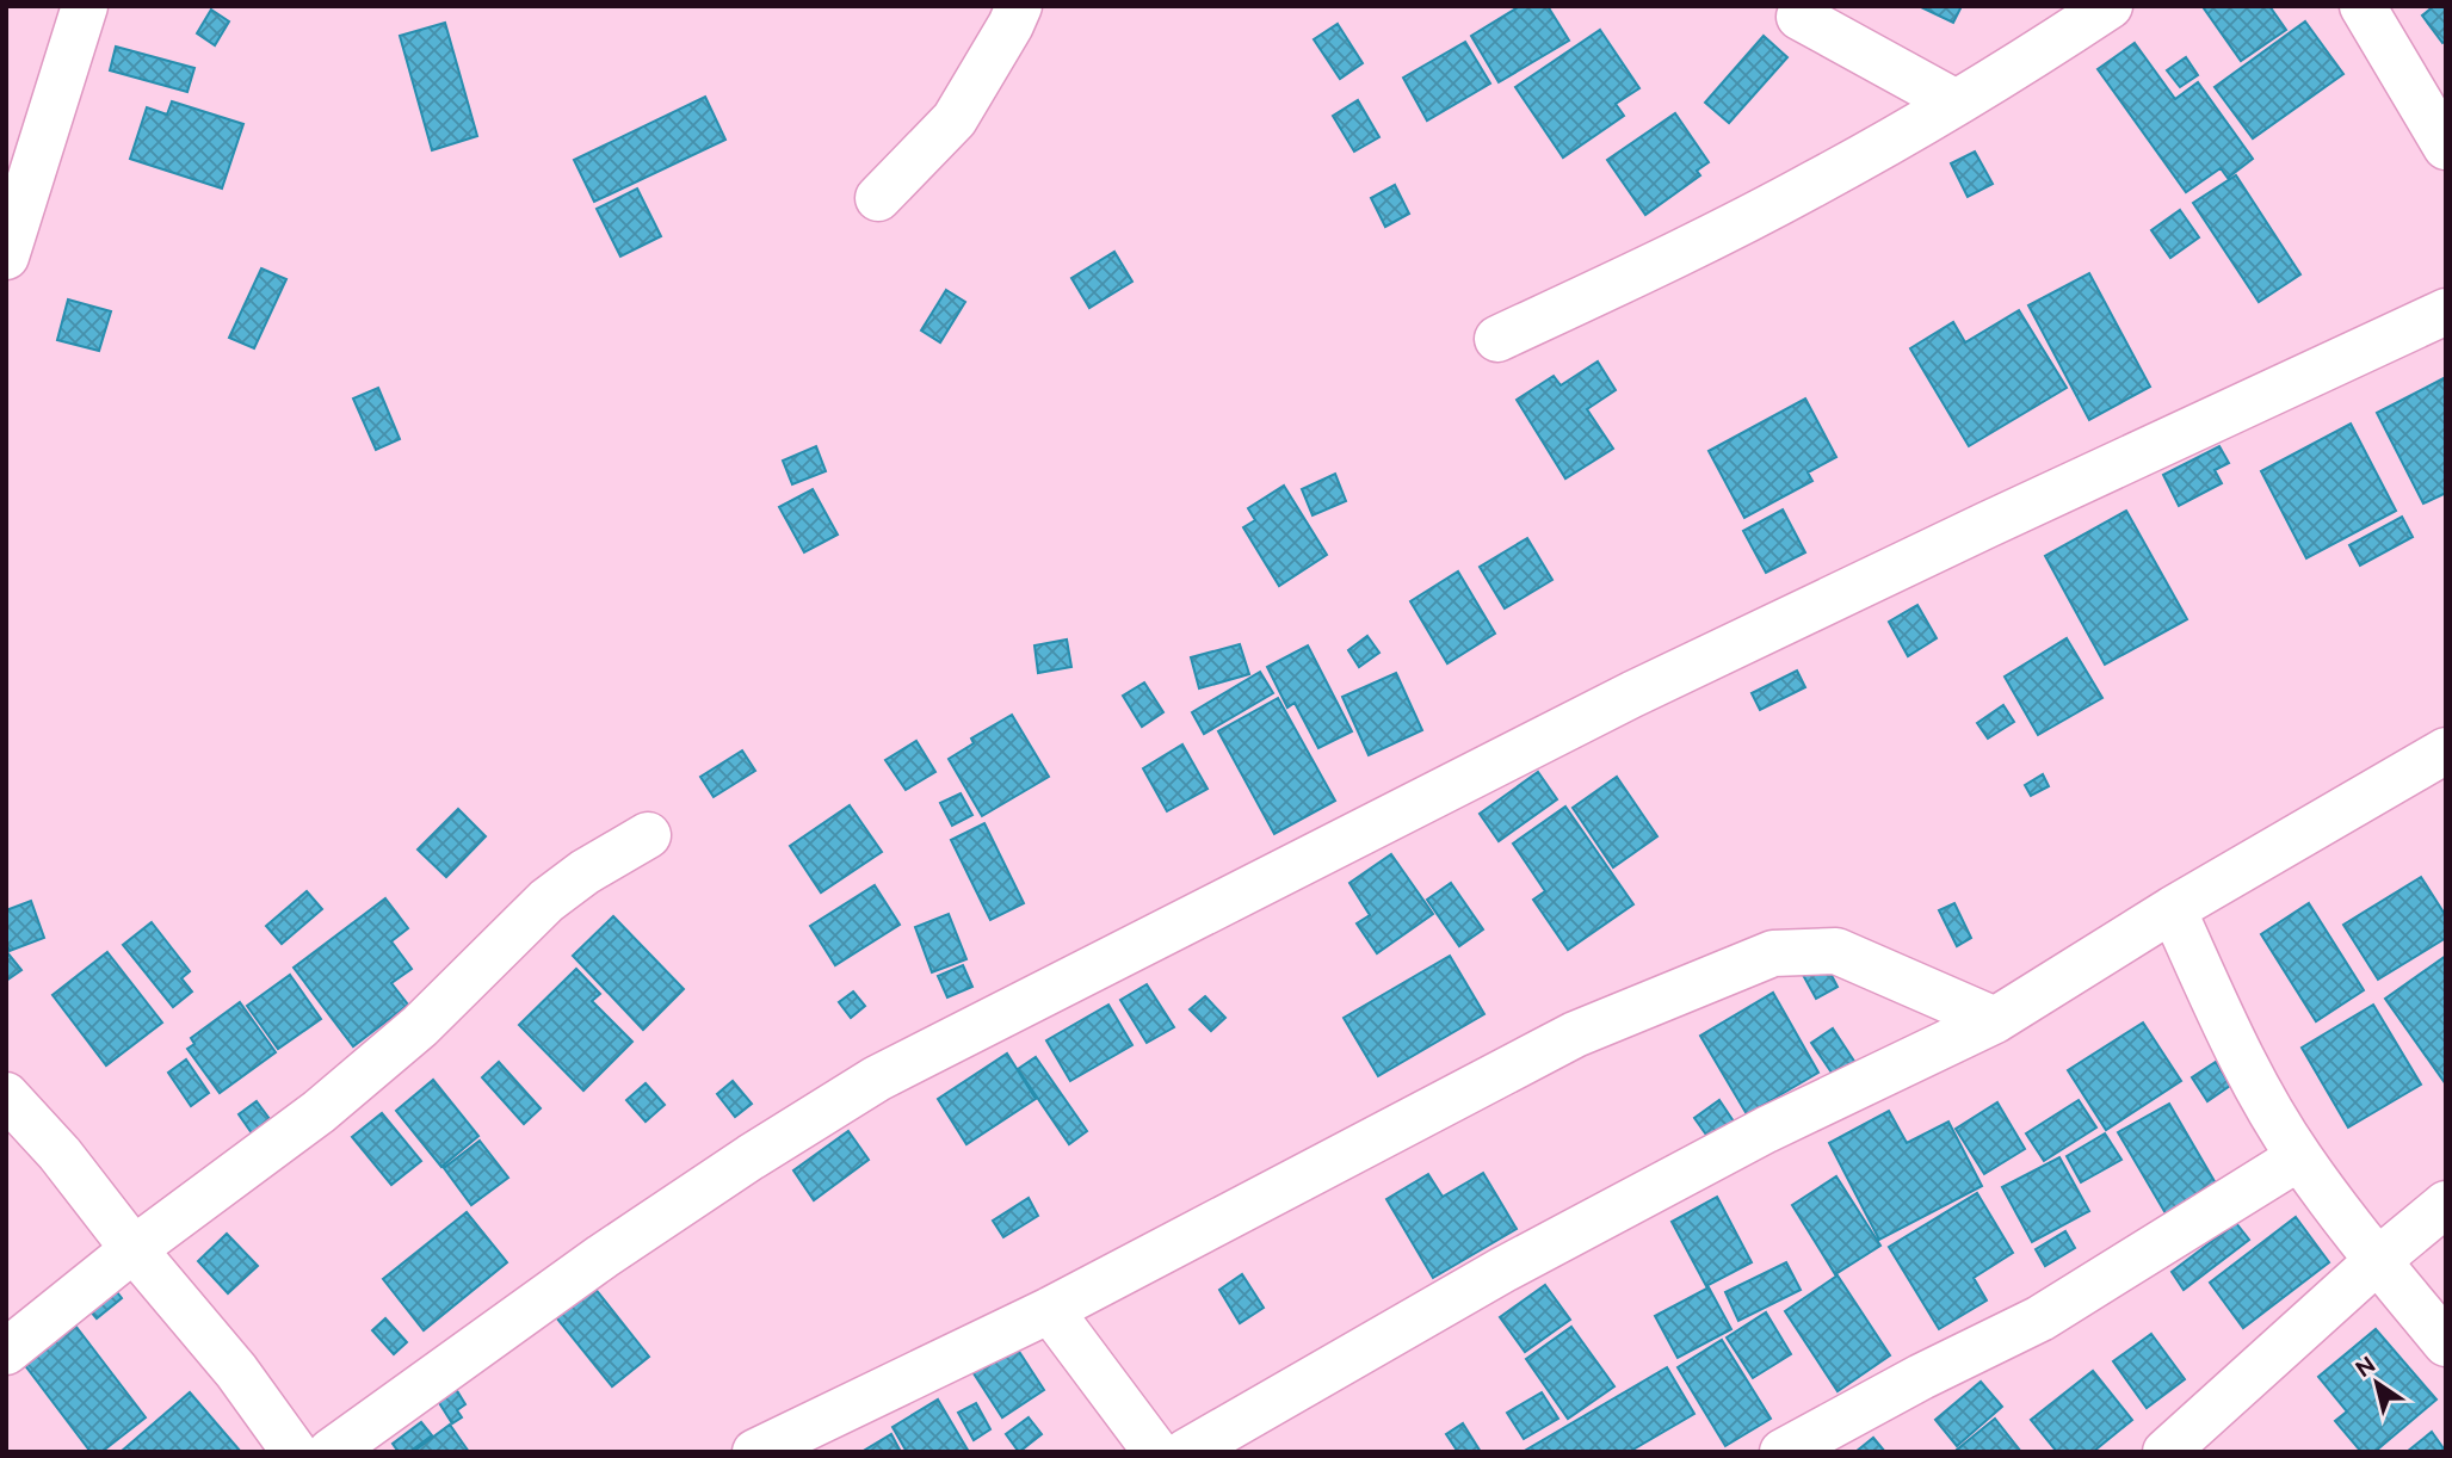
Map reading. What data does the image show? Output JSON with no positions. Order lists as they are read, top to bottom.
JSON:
{
  "north": "top left"
}
